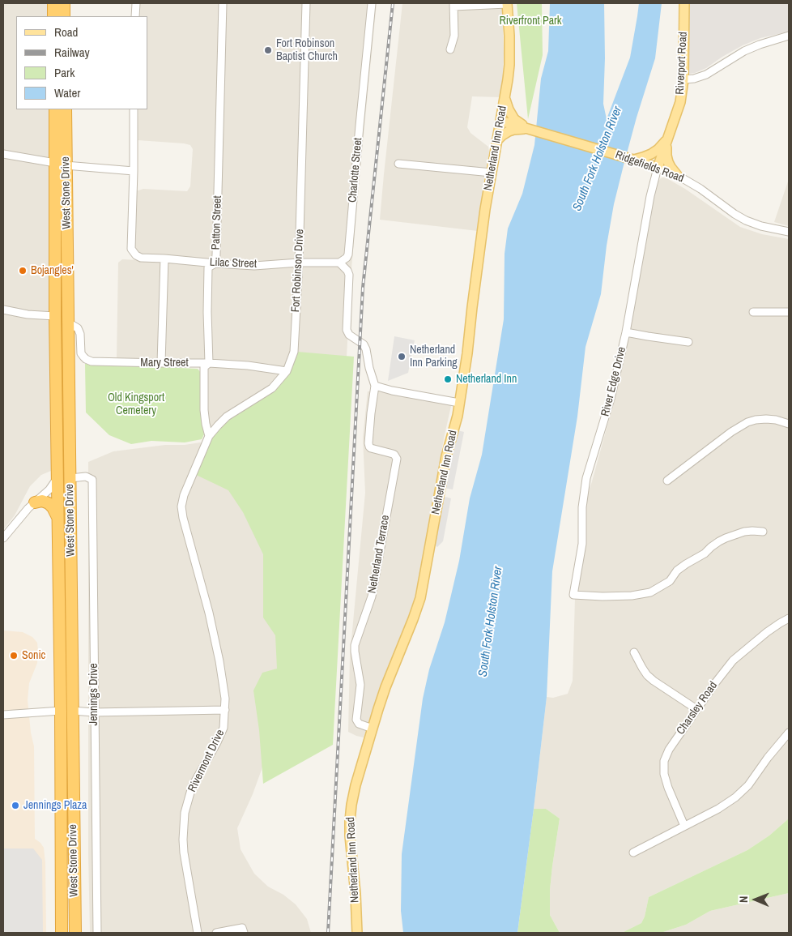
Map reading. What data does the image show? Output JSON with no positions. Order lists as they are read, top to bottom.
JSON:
{
  "streets": {
    "highway": ["West Stone Drive"],
    "main road": ["Riverport Road", "Netherland Inn Road", "Ridgefields Road"],
    "street": [
      "Charlotte Street",
      "Patton Street",
      "Lilac Street",
      "Fort Robinson Drive",
      "Mary Street",
      "River Edge Drive",
      "Netherland Terrace",
      "Jennings Drive",
      "Charsley Road",
      "Rivermont Drive"
    ]
  },
  "crossings": [
    ["Riverport Road", "Ridgefields Road"],
    ["Riverport Road", "River Edge Drive"],
    ["Netherland Inn Road", "Ridgefields Road"],
    ["Netherland Inn Road", "Netherland Terrace"],
    ["Ridgefields Road", "River Edge Drive"],
    ["Charlotte Street", "Lilac Street"],
    ["West Stone Drive", "Mary Street"],
    ["West Stone Drive", "Jennings Drive"],
    ["Patton Street", "Lilac Street"],
    ["Patton Street", "Fort Robinson Drive"],
    ["Patton Street", "Mary Street"],
    ["Lilac Street", "Fort Robinson Drive"],
    ["Fort Robinson Drive", "Mary Street"],
    ["Fort Robinson Drive", "Rivermont Drive"]
  ],
  "water": ["South Fork Holston River"],
  "parks": ["Riverfront Park", "Old Kingsport Cemetery"],
  "places": [
    "Fort Robinson Baptist Church",
    "Bojangles'",
    "Netherland Inn Parking",
    "Netherland Inn",
    "Sonic",
    "Jennings Plaza"
  ],
  "legend": [
    "Road",
    "Railway",
    "Park",
    "Water"
  ],
  "north": "left"
}
